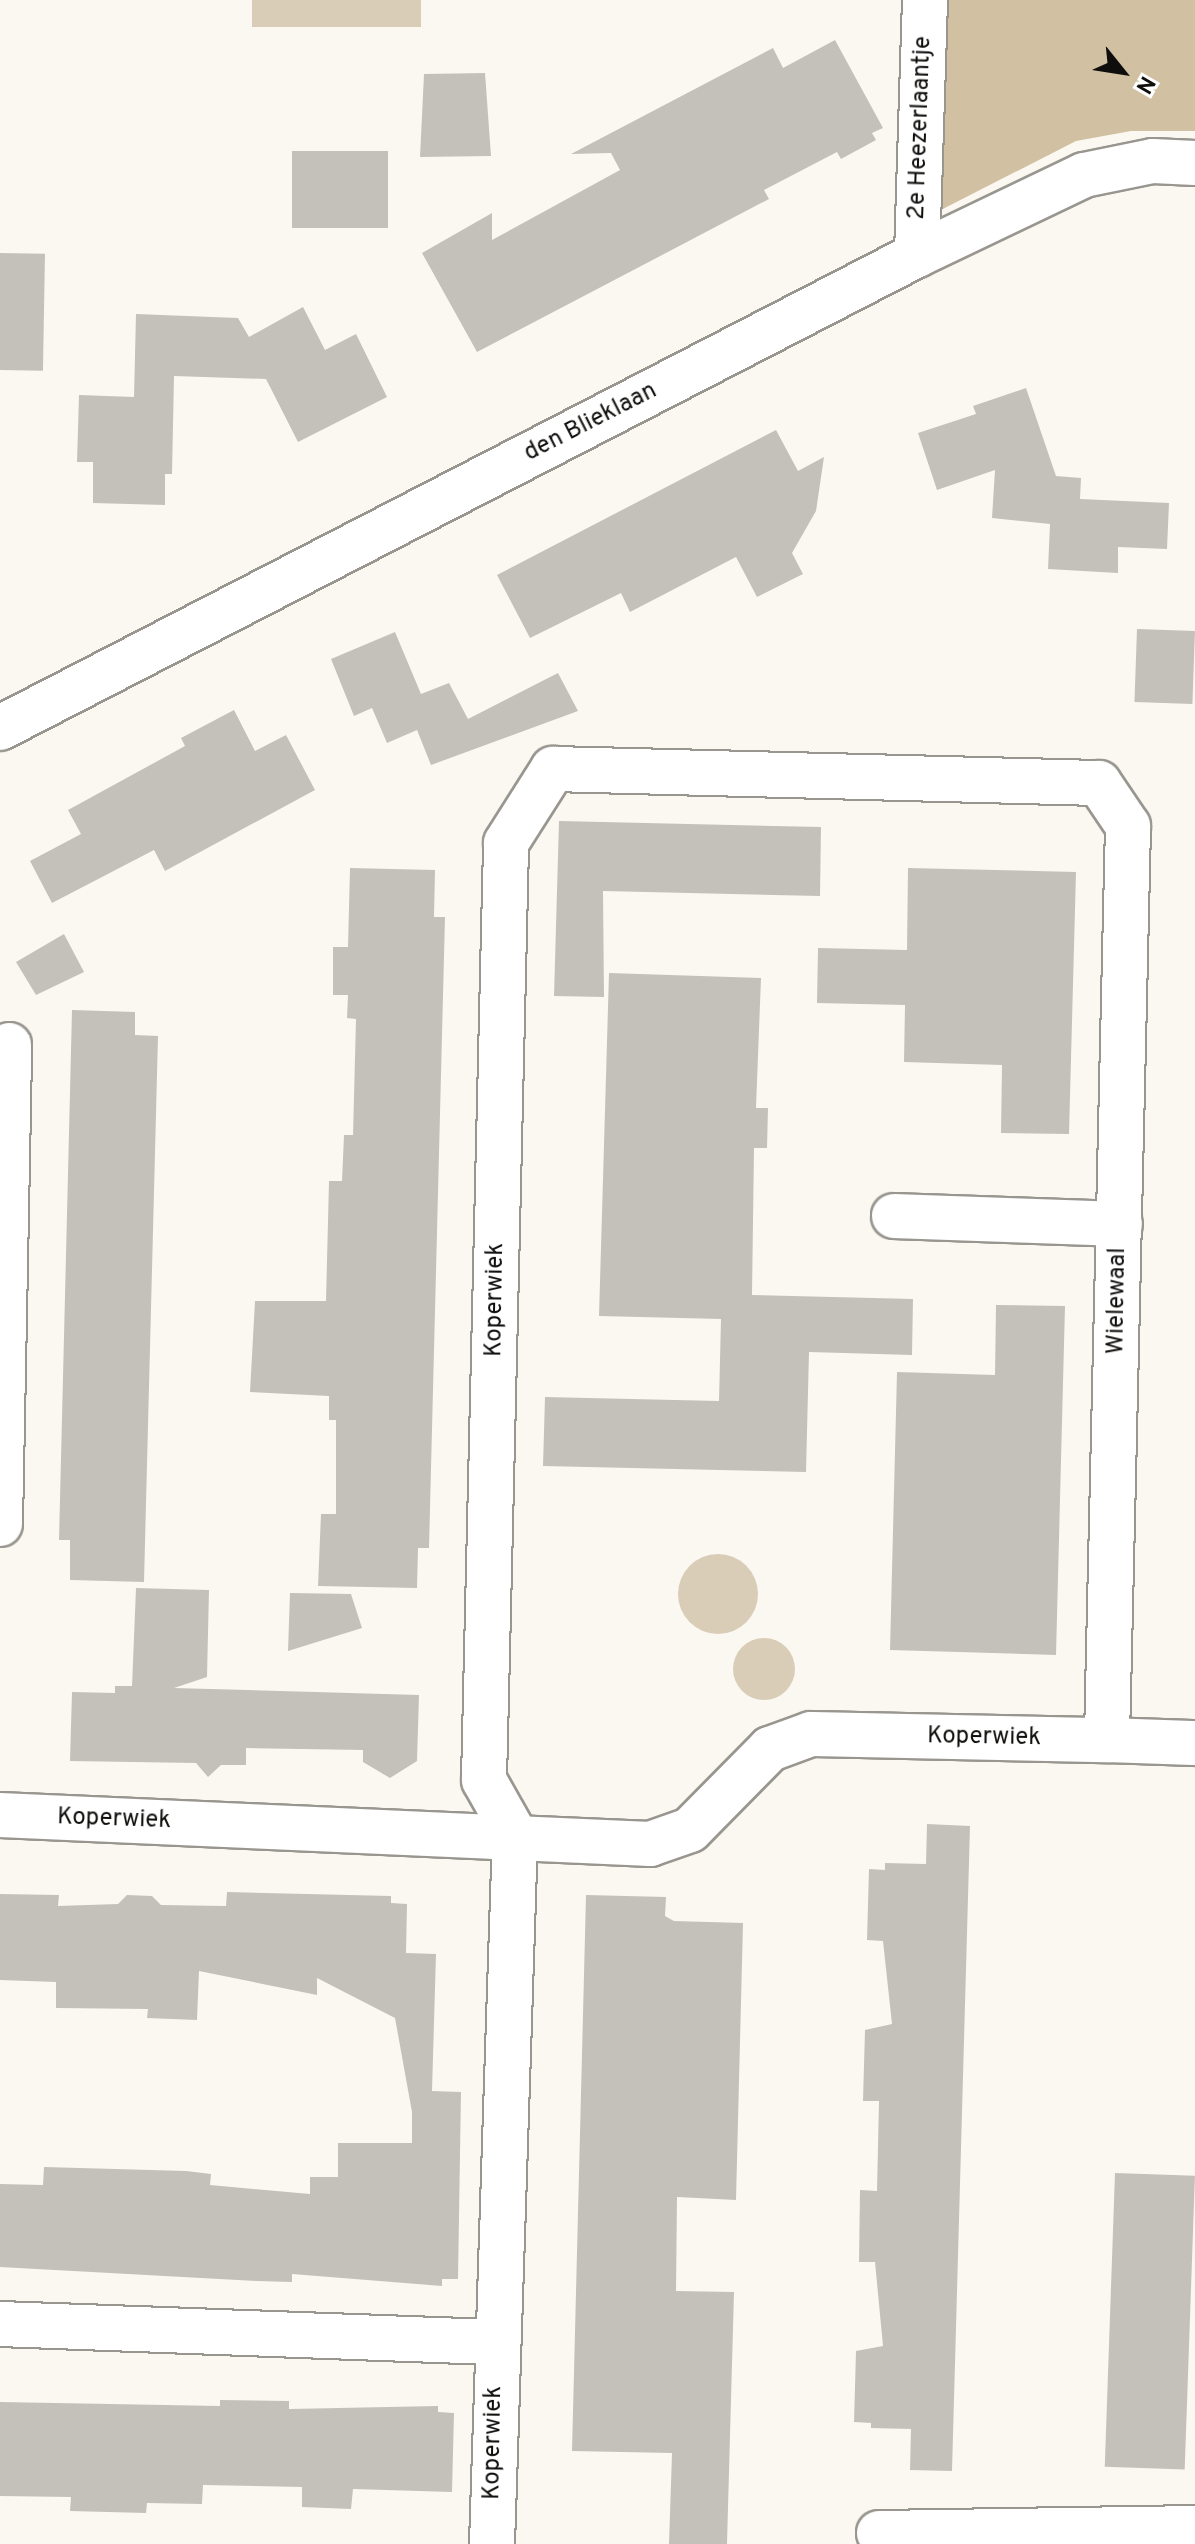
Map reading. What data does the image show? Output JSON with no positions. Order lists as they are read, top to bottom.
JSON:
{
  "streets": {
    "street": [
      "2e Heezerlaantje",
      "den Blieklaan",
      "Koperwiek",
      "Wielewaal"
    ]
  },
  "crossings": [
    ["2e Heezerlaantje", "den Blieklaan"],
    ["Koperwiek", "Wielewaal"]
  ],
  "north": "bottom right"
}
